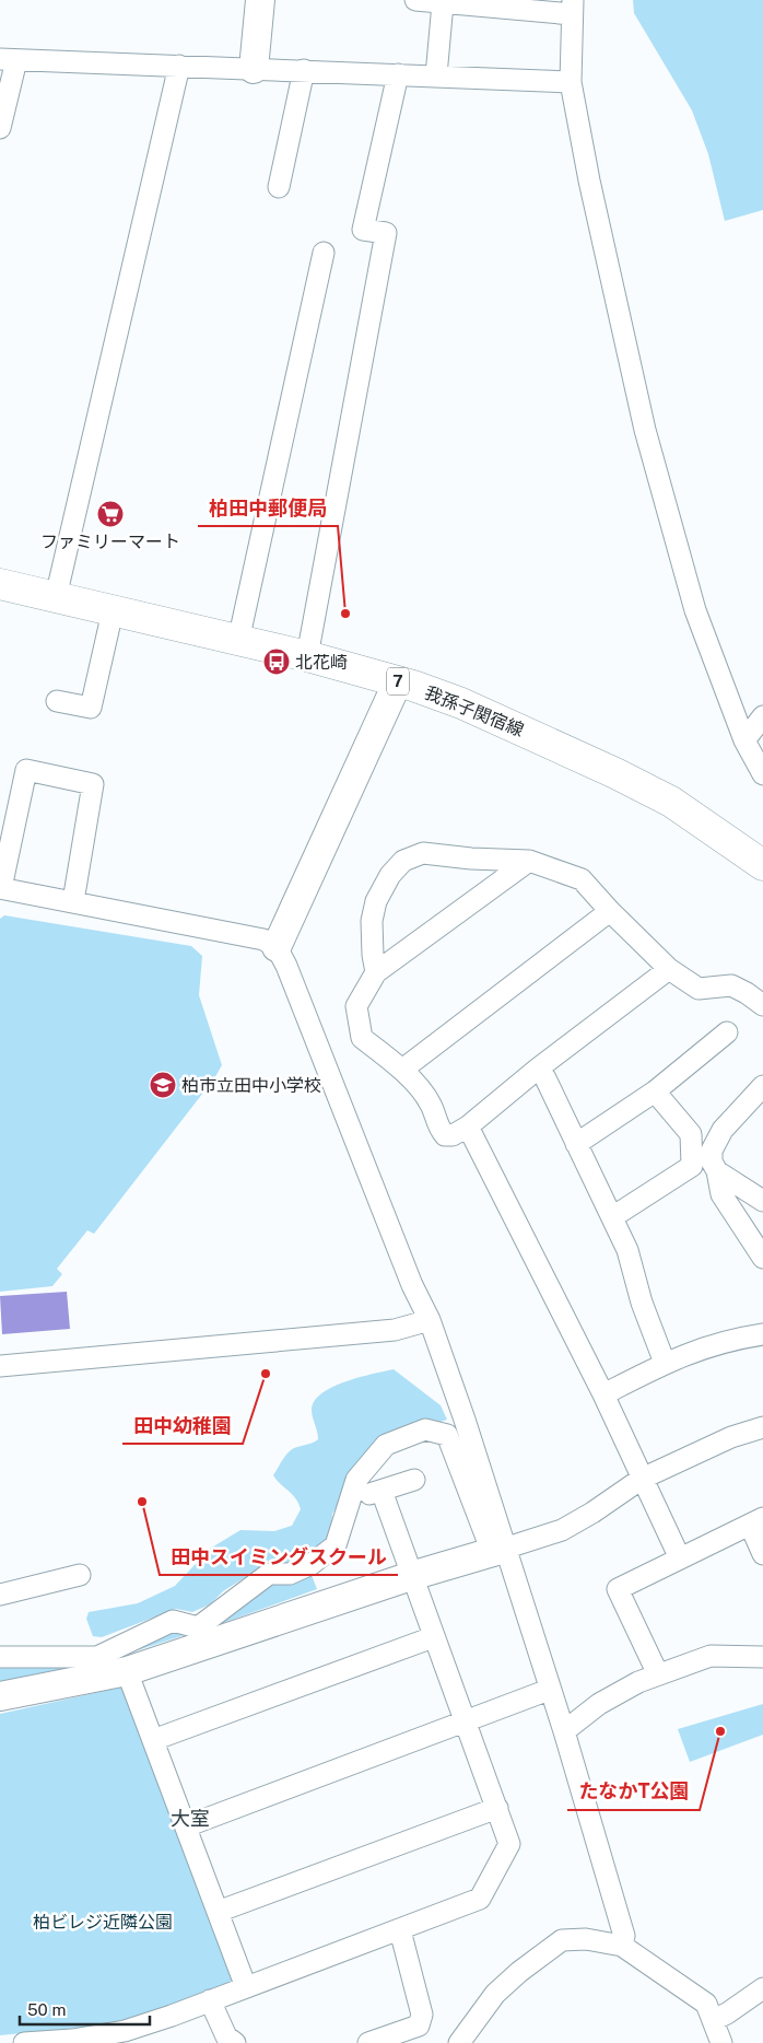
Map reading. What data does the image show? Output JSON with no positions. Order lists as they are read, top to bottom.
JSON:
{
  "streets": {
    "main road": ["7", "我孫子関宿線"]
  },
  "districts": ["大室"],
  "parks": ["柏ビレジ近隣公園"],
  "places": {
    "supermarket": ["ファミリーマート"],
    "other": [
      "柏田中郵便局",
      "田中幼稚園",
      "田中スイミングスクール",
      "たなかT公園"
    ],
    "bus stop": ["北花崎"],
    "school or university": ["柏市立田中小学校"]
  },
  "scale_bar": "50 m"
}
